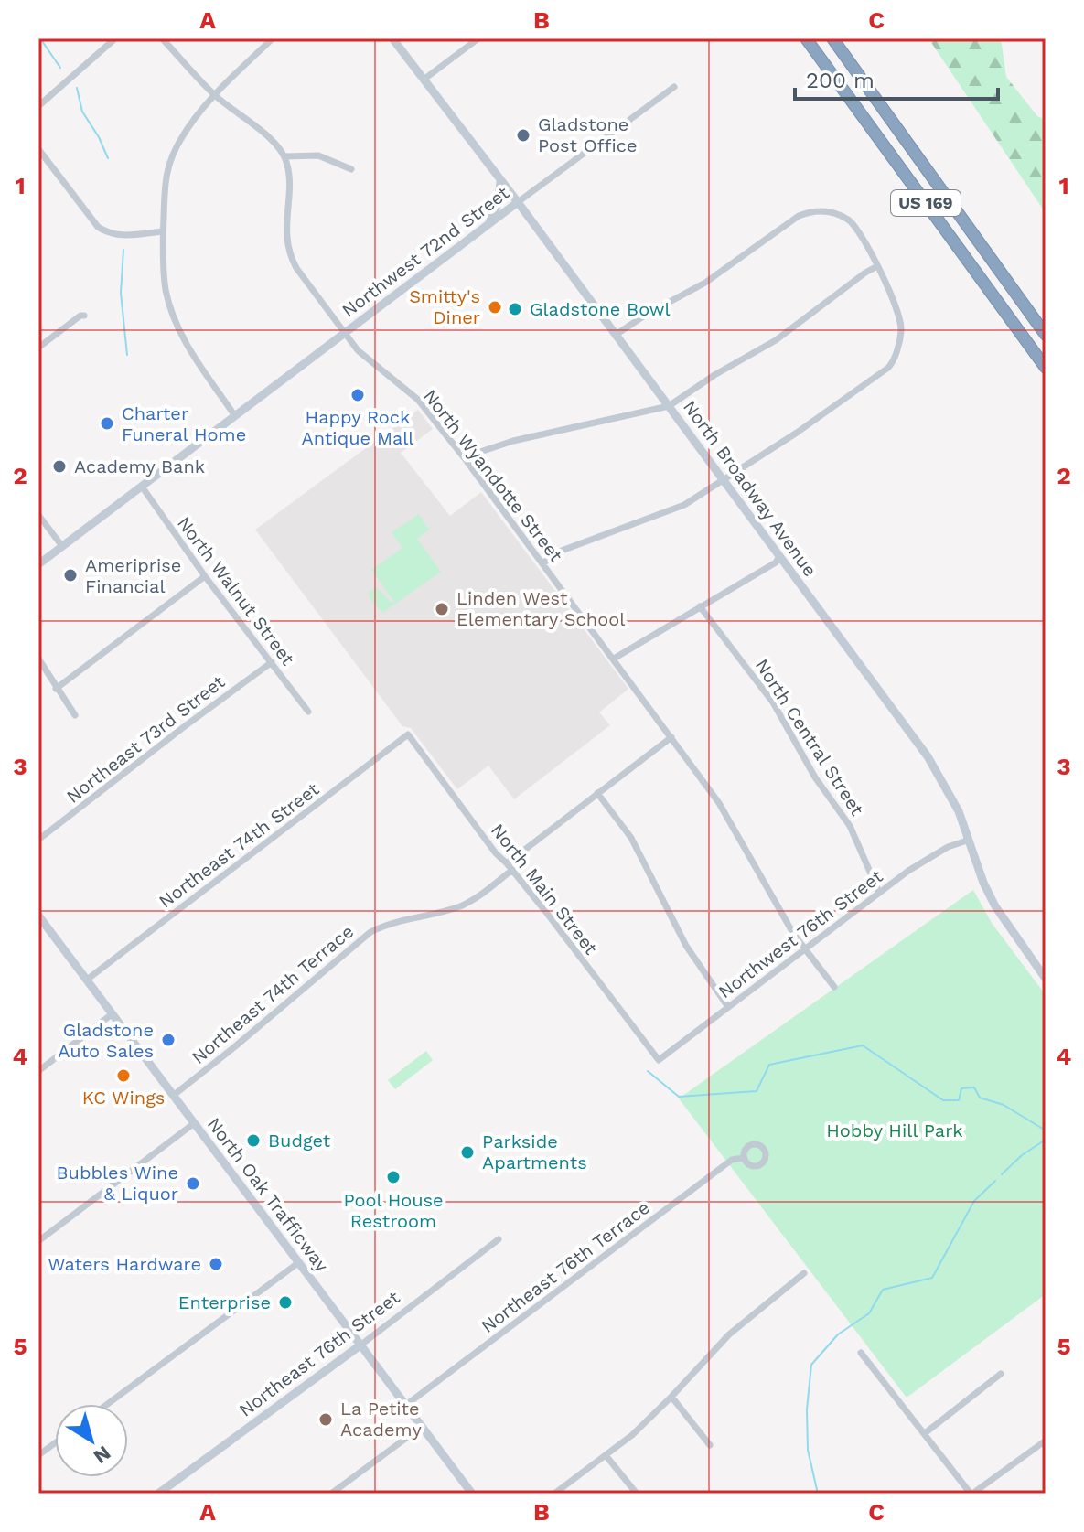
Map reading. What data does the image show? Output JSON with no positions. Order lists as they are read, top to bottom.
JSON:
{
  "streets": {
    "highway": ["US 169"],
    "main road": [
      "Northwest 72nd Street",
      "North Broadway Avenue",
      "North Oak Trafficway",
      "Northeast 76th Street"
    ],
    "street": [
      "North Wyandotte Street",
      "North Walnut Street",
      "North Central Street",
      "Northeast 73rd Street",
      "Northeast 74th Street",
      "North Main Street",
      "Northwest 76th Street",
      "Northeast 74th Terrace",
      "Northeast 76th Terrace"
    ]
  },
  "crossings": [
    ["Northwest 72nd Street", "North Wyandotte Street"],
    ["Northwest 72nd Street", "North Broadway Avenue"],
    ["Northwest 72nd Street", "North Walnut Street"],
    ["North Wyandotte Street", "Northwest 76th Street"],
    ["North Wyandotte Street", "Northeast 74th Terrace"],
    ["North Broadway Avenue", "Northwest 76th Street"],
    ["North Walnut Street", "Northeast 73rd Street"],
    ["North Central Street", "Northwest 76th Street"],
    ["Northeast 74th Street", "North Main Street"],
    ["Northeast 74th Street", "North Oak Trafficway"],
    ["North Main Street", "Northwest 76th Street"],
    ["North Main Street", "Northeast 74th Terrace"],
    ["Northeast 74th Terrace", "North Oak Trafficway"],
    ["North Oak Trafficway", "Northeast 76th Terrace"],
    ["North Oak Trafficway", "Northeast 76th Street"]
  ],
  "parks": ["Hobby Hill Park"],
  "places": [
    "Gladstone Post Office",
    "Smitty's Diner",
    "Gladstone Bowl",
    "Happy Rock Antique Mall",
    "Charter Funeral Home",
    "Academy Bank",
    "Ameriprise Financial",
    "Linden West Elementary School",
    "Gladstone Auto Sales",
    "KC Wings",
    "Budget",
    "Parkside Apartments",
    "Pool House Restroom",
    "Bubbles Wine & Liquor",
    "Waters Hardware",
    "Enterprise",
    "La Petite Academy"
  ],
  "scale_bar": "200 m",
  "north": "bottom right",
  "grid": {
    "columns": ["A", "B", "C"],
    "rows": [
      "1",
      "2",
      "3",
      "4",
      "5"
    ]
  }
}
